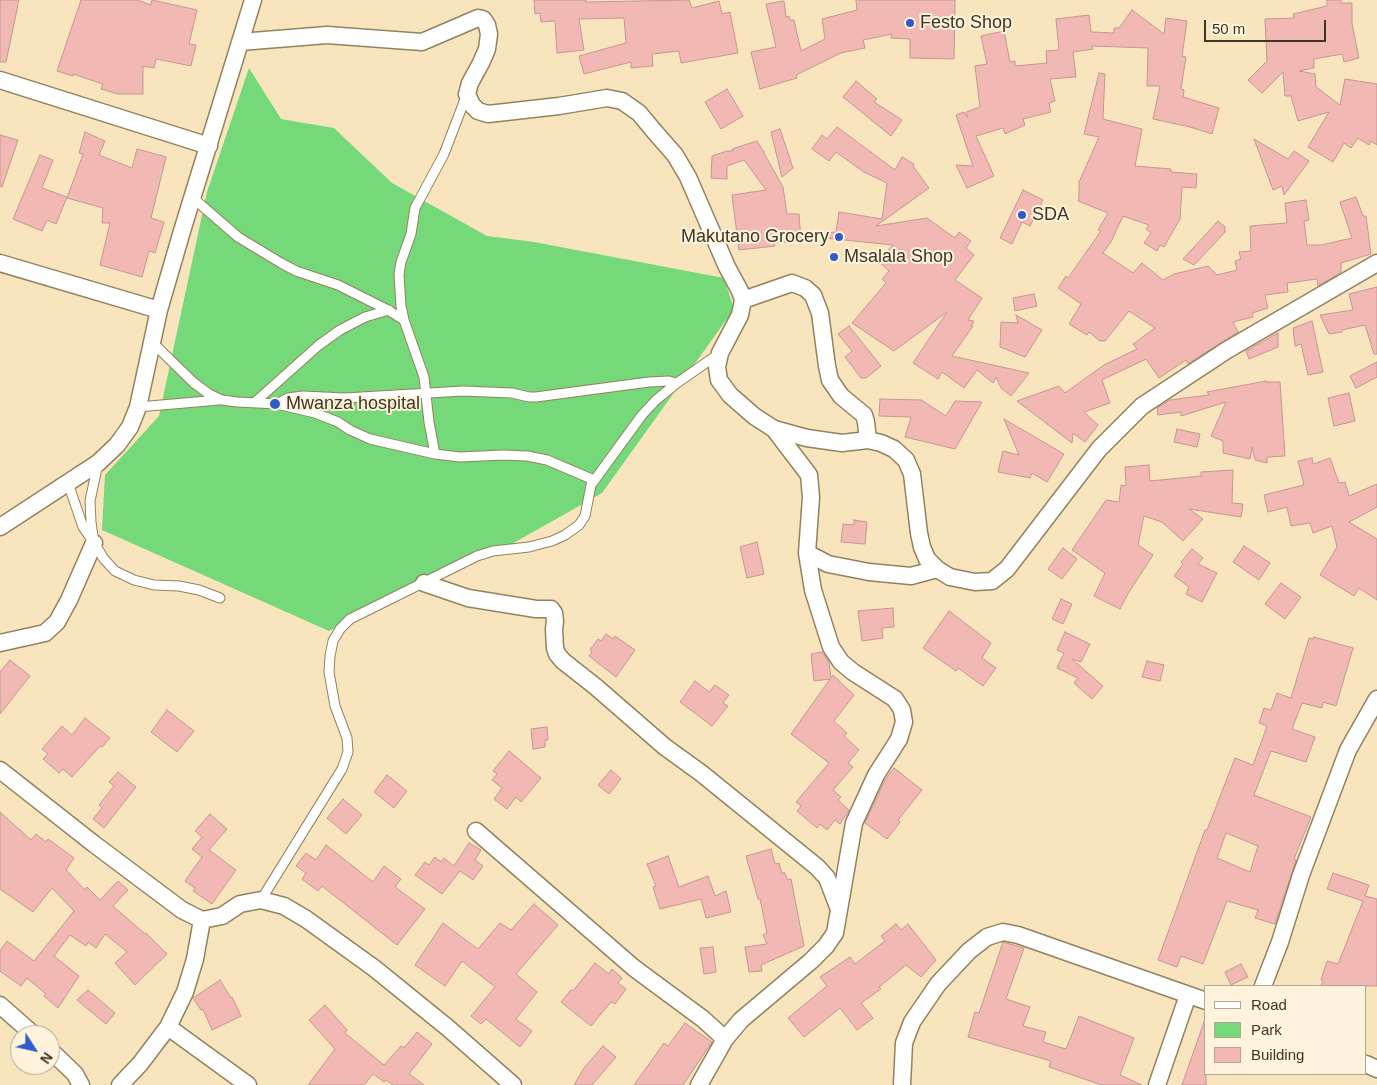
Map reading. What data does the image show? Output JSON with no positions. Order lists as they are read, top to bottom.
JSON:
{
  "places": [
    "Festo Shop",
    "SDA",
    "Makutano Grocery",
    "Msalala Shop",
    "Mwanza hospital"
  ],
  "legend": ["Road", "Park", "Building"],
  "scale_bar": "50 m",
  "north": "bottom right"
}
